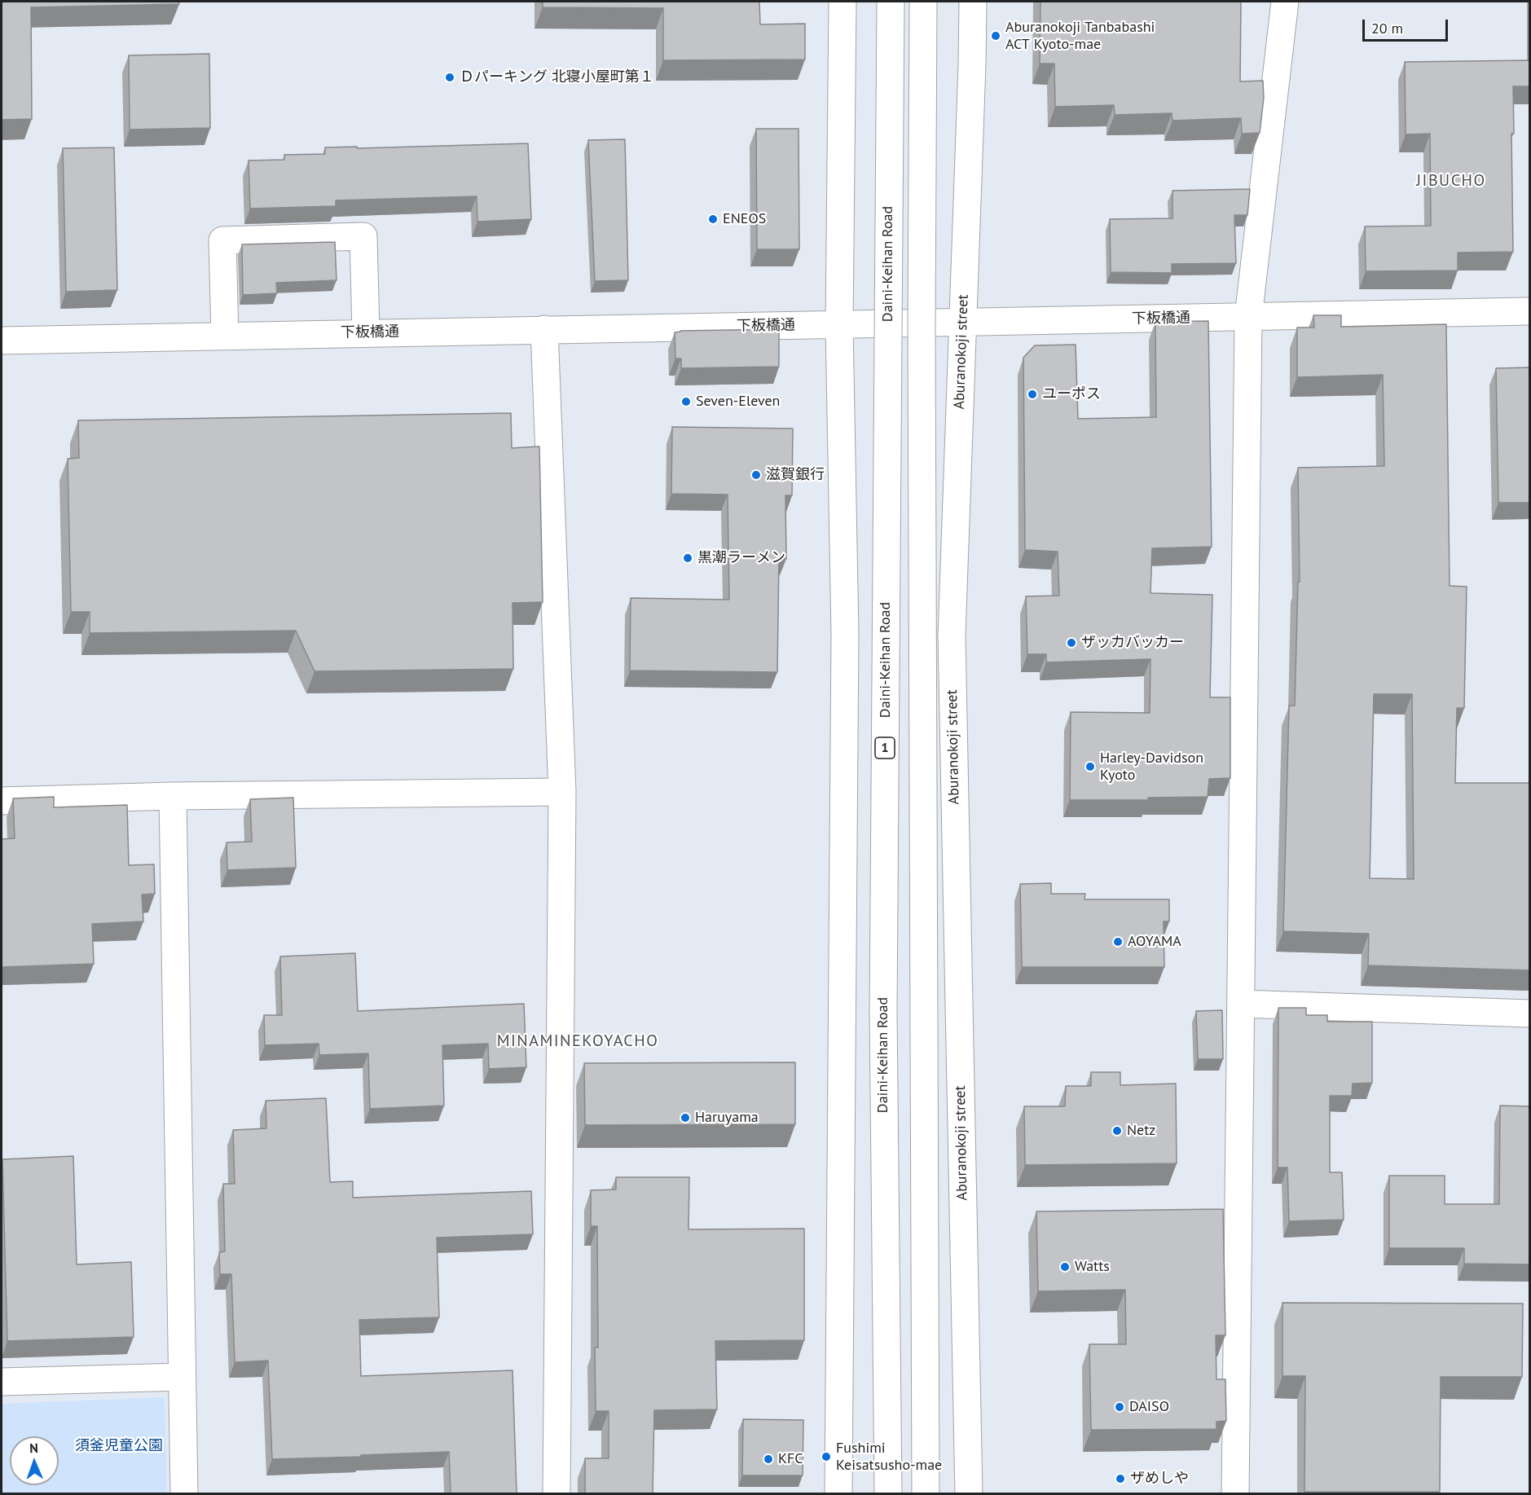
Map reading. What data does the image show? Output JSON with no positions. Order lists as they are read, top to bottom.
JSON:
{
  "streets": {
    "main road": [
      "Daini-Keihan Road",
      "下板橋通",
      "Aburanokoji street",
      "1"
    ]
  },
  "crossings": [
    ["下板橋通", "Aburanokoji street"]
  ],
  "districts": ["JIBUCHO", "MINAMINEKOYACHO"],
  "parks": ["須釜児童公園"],
  "places": [
    "Aburanokoji Tanbabashi ACT Kyoto-mae",
    "Ｄパーキング 北寝小屋町第１",
    "ENEOS",
    "ユーポス",
    "Seven-Eleven",
    "滋賀銀行",
    "黒潮ラーメン",
    "ザッカバッカー",
    "Harley-Davidson Kyoto",
    "AOYAMA",
    "Haruyama",
    "Netz",
    "Watts",
    "DAISO",
    "Fushimi Keisatsusho-mae",
    "KFC",
    "ザめしや"
  ],
  "scale_bar": "20 m",
  "north": "top"
}
